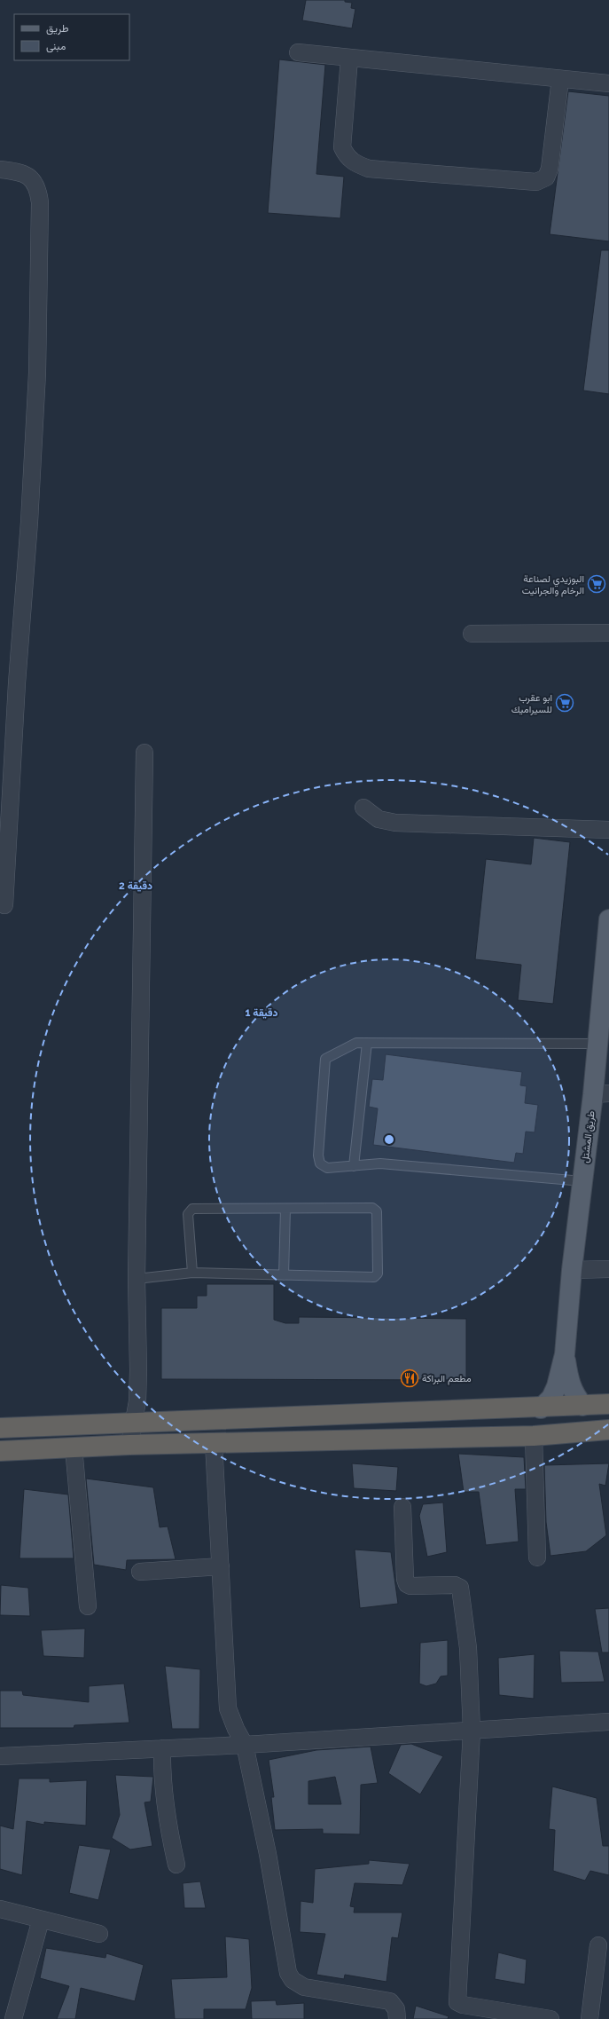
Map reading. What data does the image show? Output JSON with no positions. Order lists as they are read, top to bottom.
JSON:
{
  "streets": {
    "main road": ["طريق المشتل"]
  },
  "places": {
    "supermarket": ["البوزيدي لصناعة الرخام والجرانيت", "ابو عقرب للسيراميك"],
    "restaurant": ["مطعم البراكة"]
  },
  "legend": ["طريق", "مبنى"],
  "rings": ["2 دقيقة", "1 دقيقة"]
}
